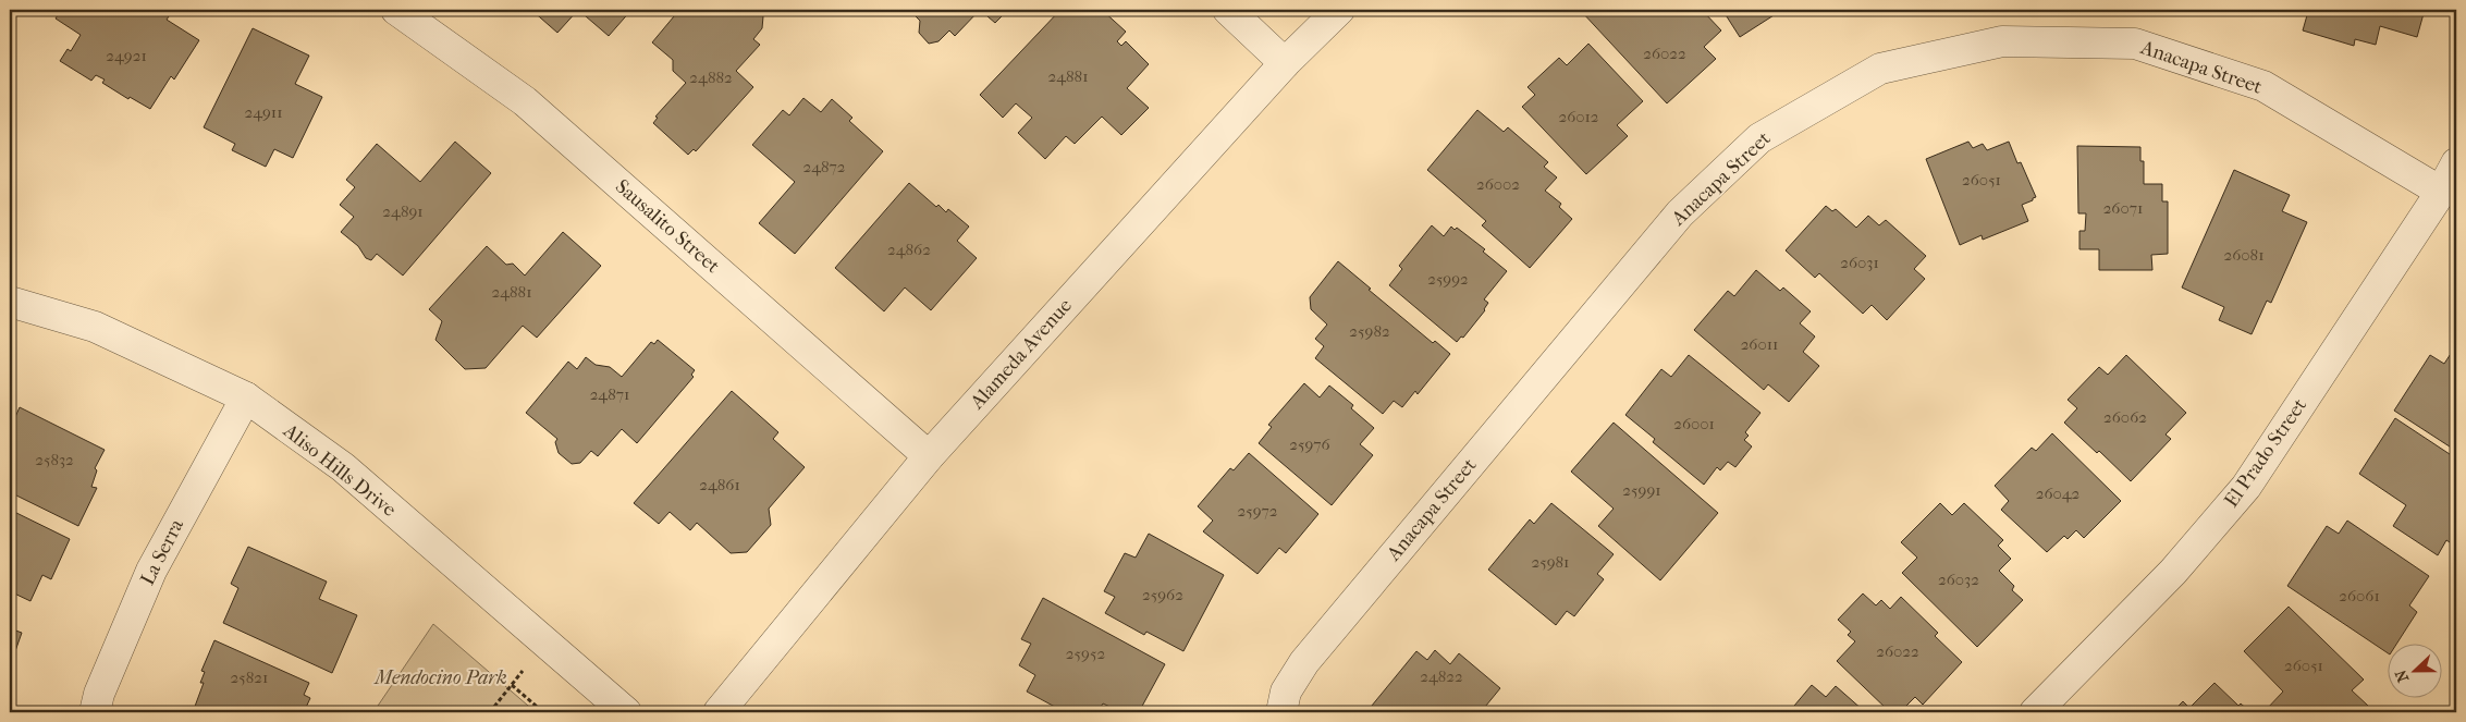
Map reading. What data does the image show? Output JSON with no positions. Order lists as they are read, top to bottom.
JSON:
{
  "streets": {
    "street": [
      "Anacapa Street",
      "Sausalito Street",
      "Alameda Avenue",
      "El Prado Street",
      "Aliso Hills Drive",
      "La Serra"
    ]
  },
  "crossings": [
    ["Anacapa Street", "El Prado Street"],
    ["Sausalito Street", "Alameda Avenue"],
    ["Aliso Hills Drive", "La Serra"]
  ],
  "parks": ["Mendocino Park"],
  "house_numbers": [
    "26022",
    "24921",
    "24881",
    "24882",
    "24911",
    "26012",
    "24872",
    "26051",
    "26002",
    "26071",
    "24891",
    "24862",
    "26081",
    "26031",
    "25992",
    "24881",
    "25982",
    "26011",
    "24871",
    "26062",
    "26001",
    "25976",
    "25832",
    "24861",
    "25991",
    "26042",
    "25972",
    "25981",
    "26032",
    "25962",
    "26061",
    "26022",
    "25952",
    "26051",
    "24822",
    "25821"
  ],
  "north": "left"
}
